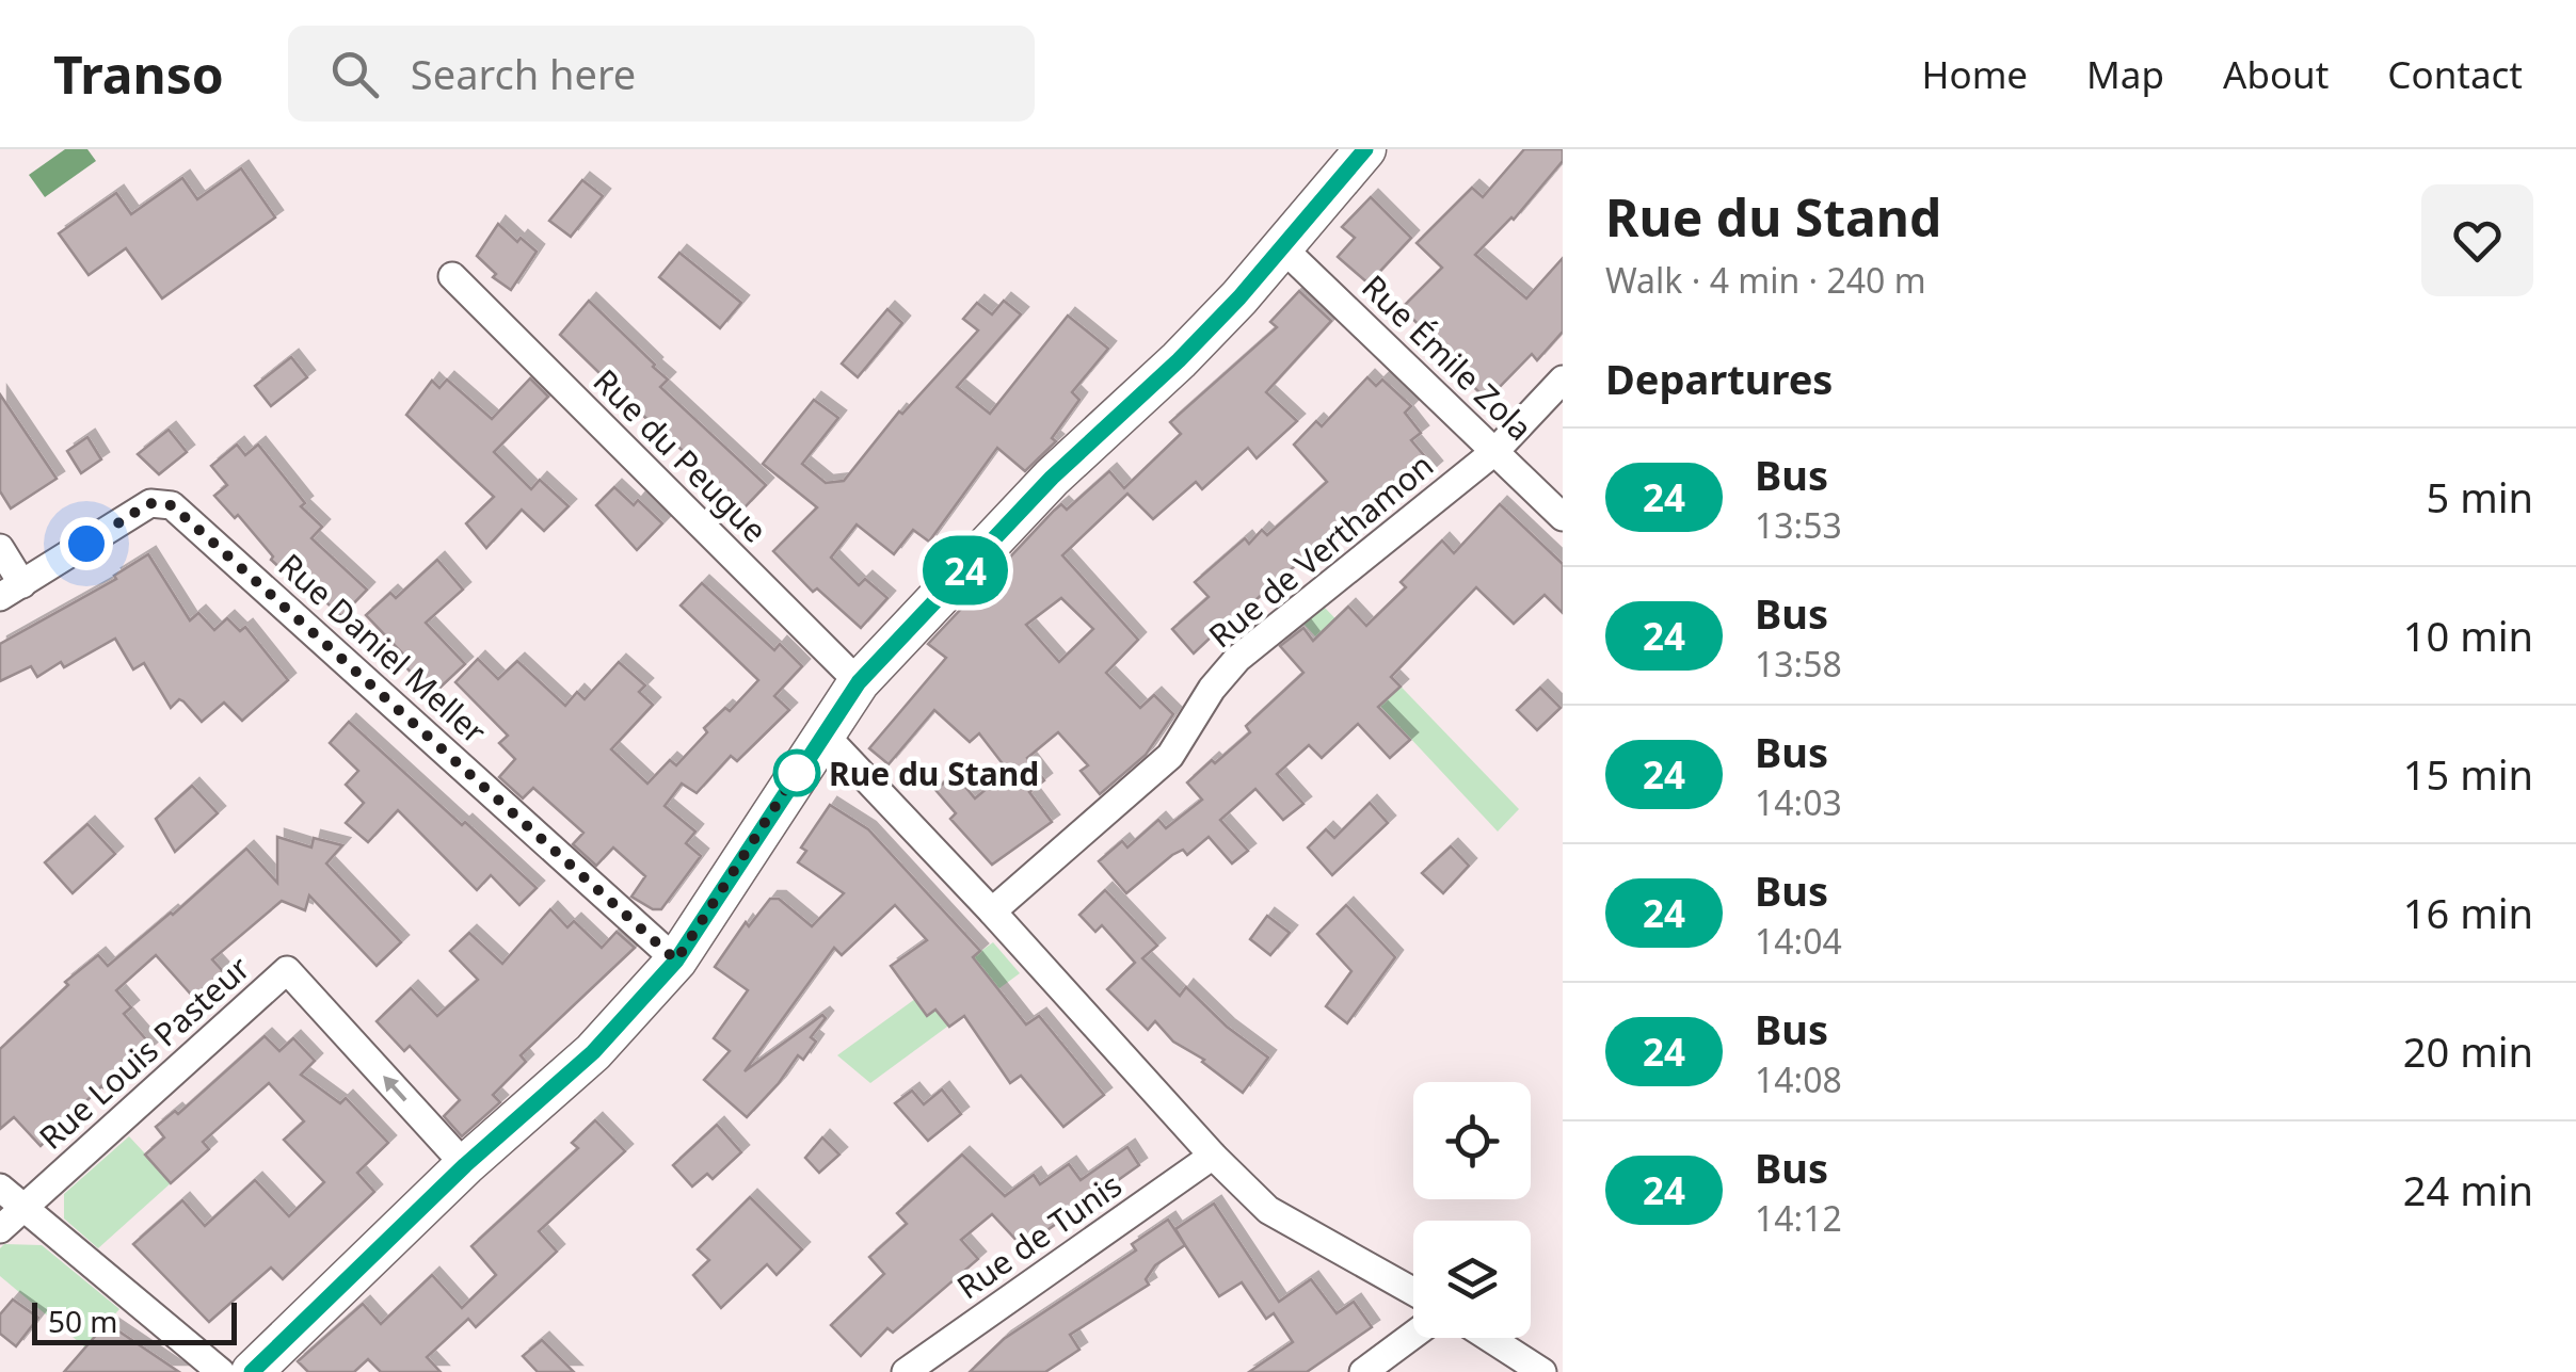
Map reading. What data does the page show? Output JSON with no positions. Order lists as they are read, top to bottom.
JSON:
{
  "streets": {
    "street": [
      "Rue Émile Zola",
      "Rue du Peugue",
      "Rue de Verthamon",
      "Rue Daniel Meller",
      "Rue Louis Pasteur",
      "Rue de Tunis"
    ]
  },
  "crossings": [
    ["Rue Émile Zola", "Rue de Verthamon"]
  ],
  "places": ["Rue du Stand"],
  "lines": ["bus line 24"],
  "scale_bar": "50 m",
  "page": {
    "header": "Transo",
    "search": "Search here",
    "nav": [
      "Home",
      "Map",
      "About",
      "Contact"
    ],
    "on_map": "24",
    "heading": [
      ["Rue du Stand", "Walk · 4 min · 240 m"],
      "Departures"
    ],
    "list": [
      {
        "mark": "24",
        "name": "Bus",
        "note": "13:53",
        "value": "5 min"
      },
      {
        "mark": "24",
        "name": "Bus",
        "note": "13:58",
        "value": "10 min"
      },
      {
        "mark": "24",
        "name": "Bus",
        "note": "14:03",
        "value": "15 min"
      },
      {
        "mark": "24",
        "name": "Bus",
        "note": "14:04",
        "value": "16 min"
      },
      {
        "mark": "24",
        "name": "Bus",
        "note": "14:08",
        "value": "20 min"
      },
      {
        "mark": "24",
        "name": "Bus",
        "note": "14:12",
        "value": "24 min"
      }
    ],
    "scale": "50 m"
  }
}
